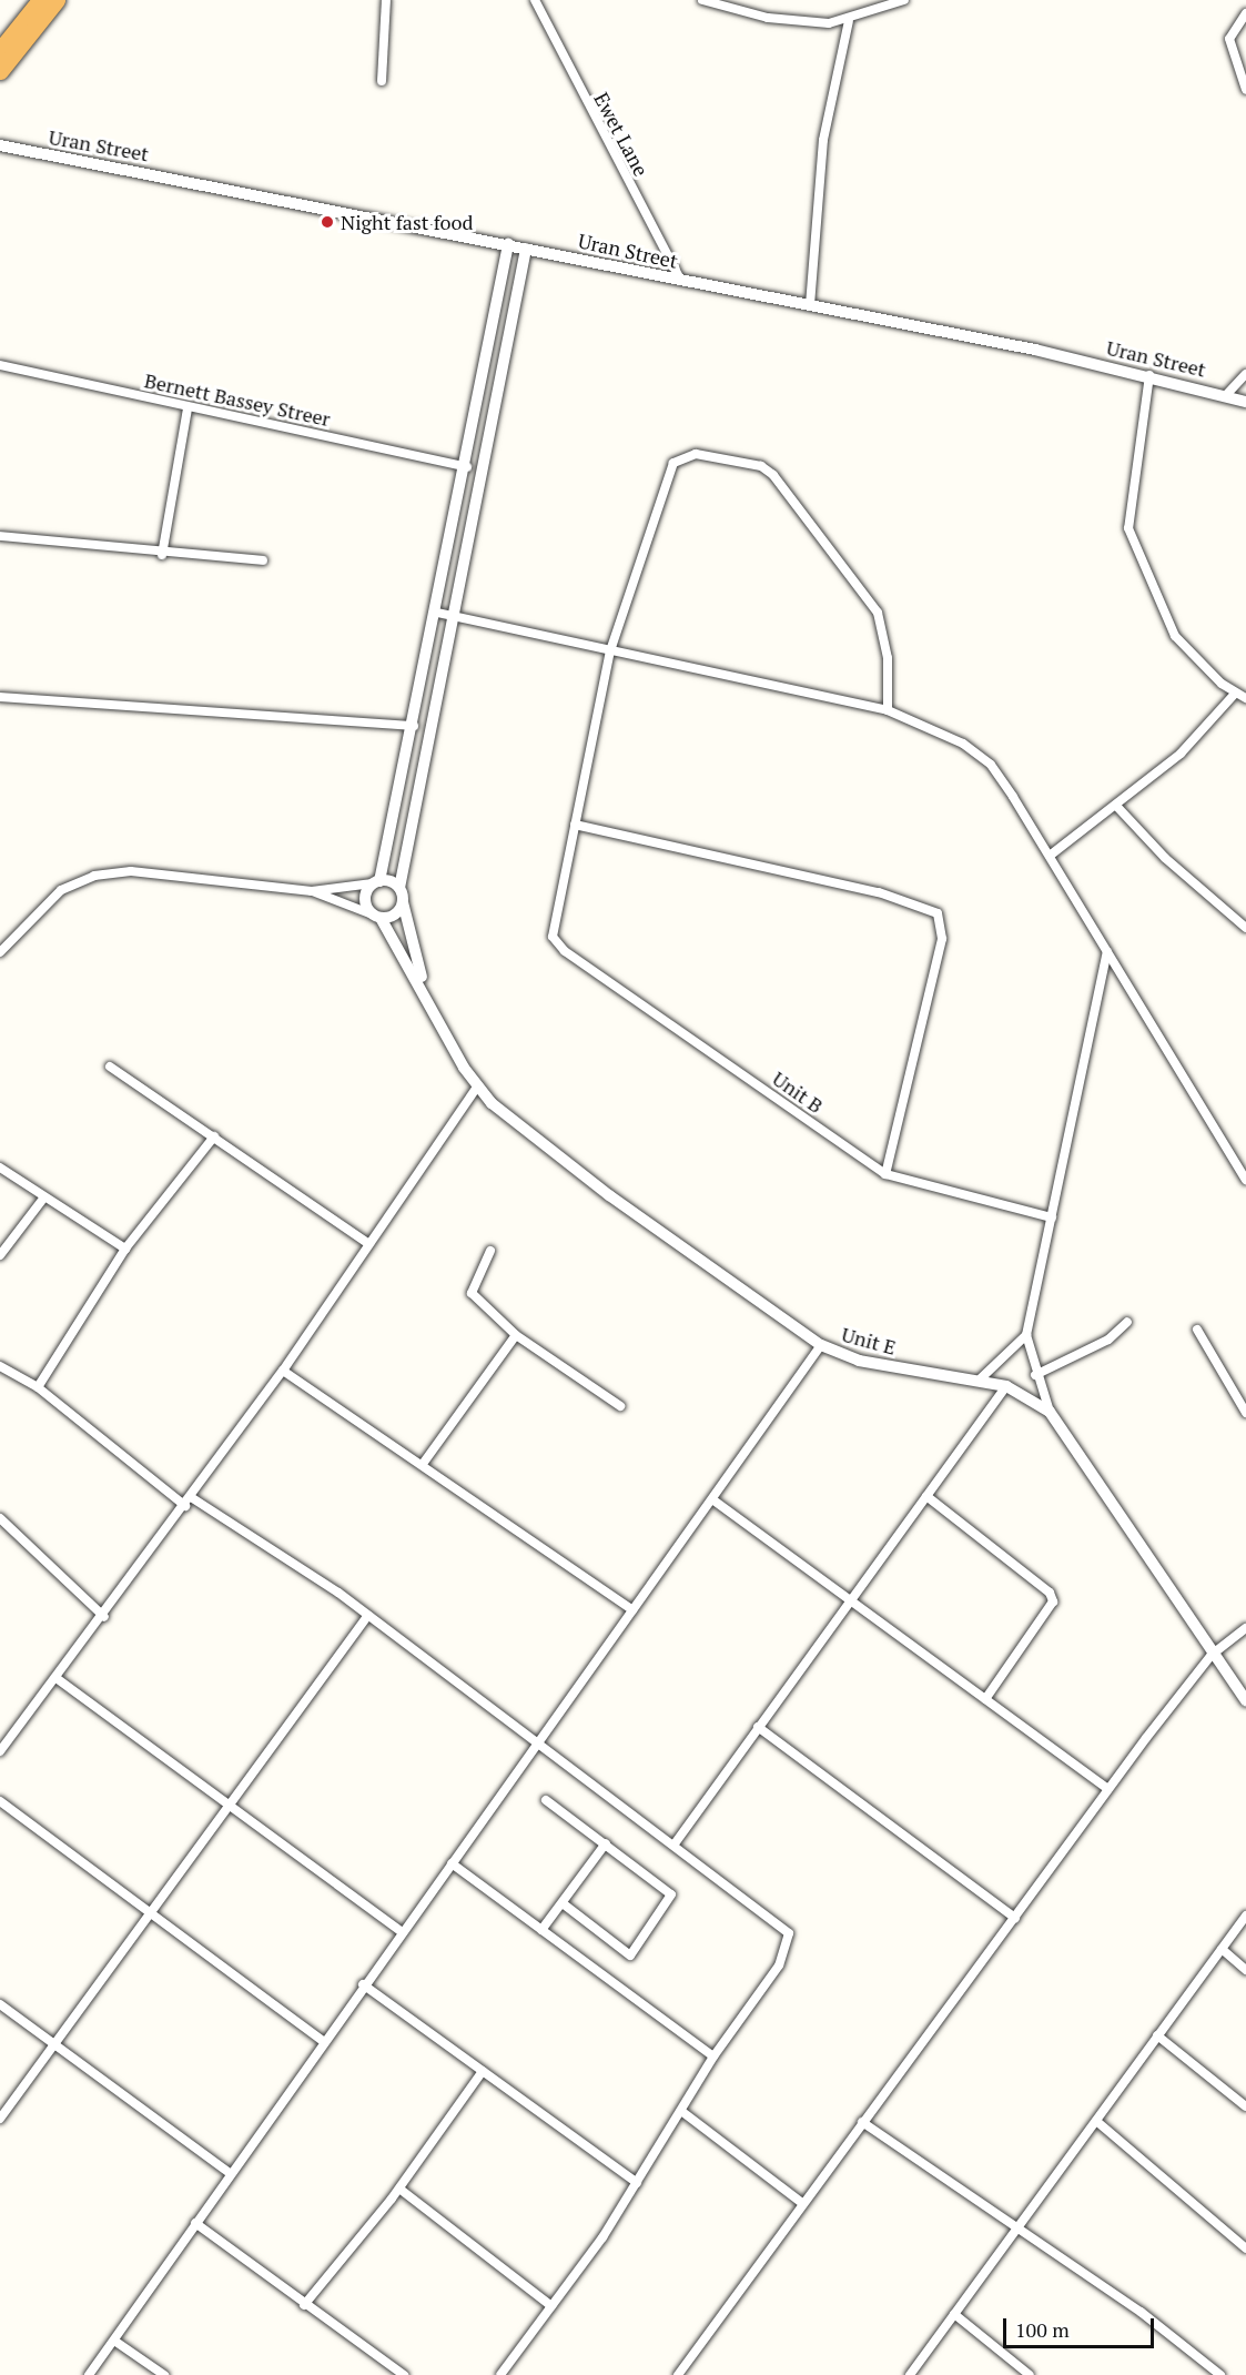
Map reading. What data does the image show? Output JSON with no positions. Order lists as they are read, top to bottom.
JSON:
{
  "streets": {
    "street": [
      "Ewet Lane",
      "Uran Street",
      "Bernett Bassey Streer",
      "Unit B",
      "Unit E"
    ]
  },
  "crossings": [
    ["Ewet Lane", "Uran Street"]
  ],
  "places": ["Night fast food"],
  "scale_bar": "100 m"
}
